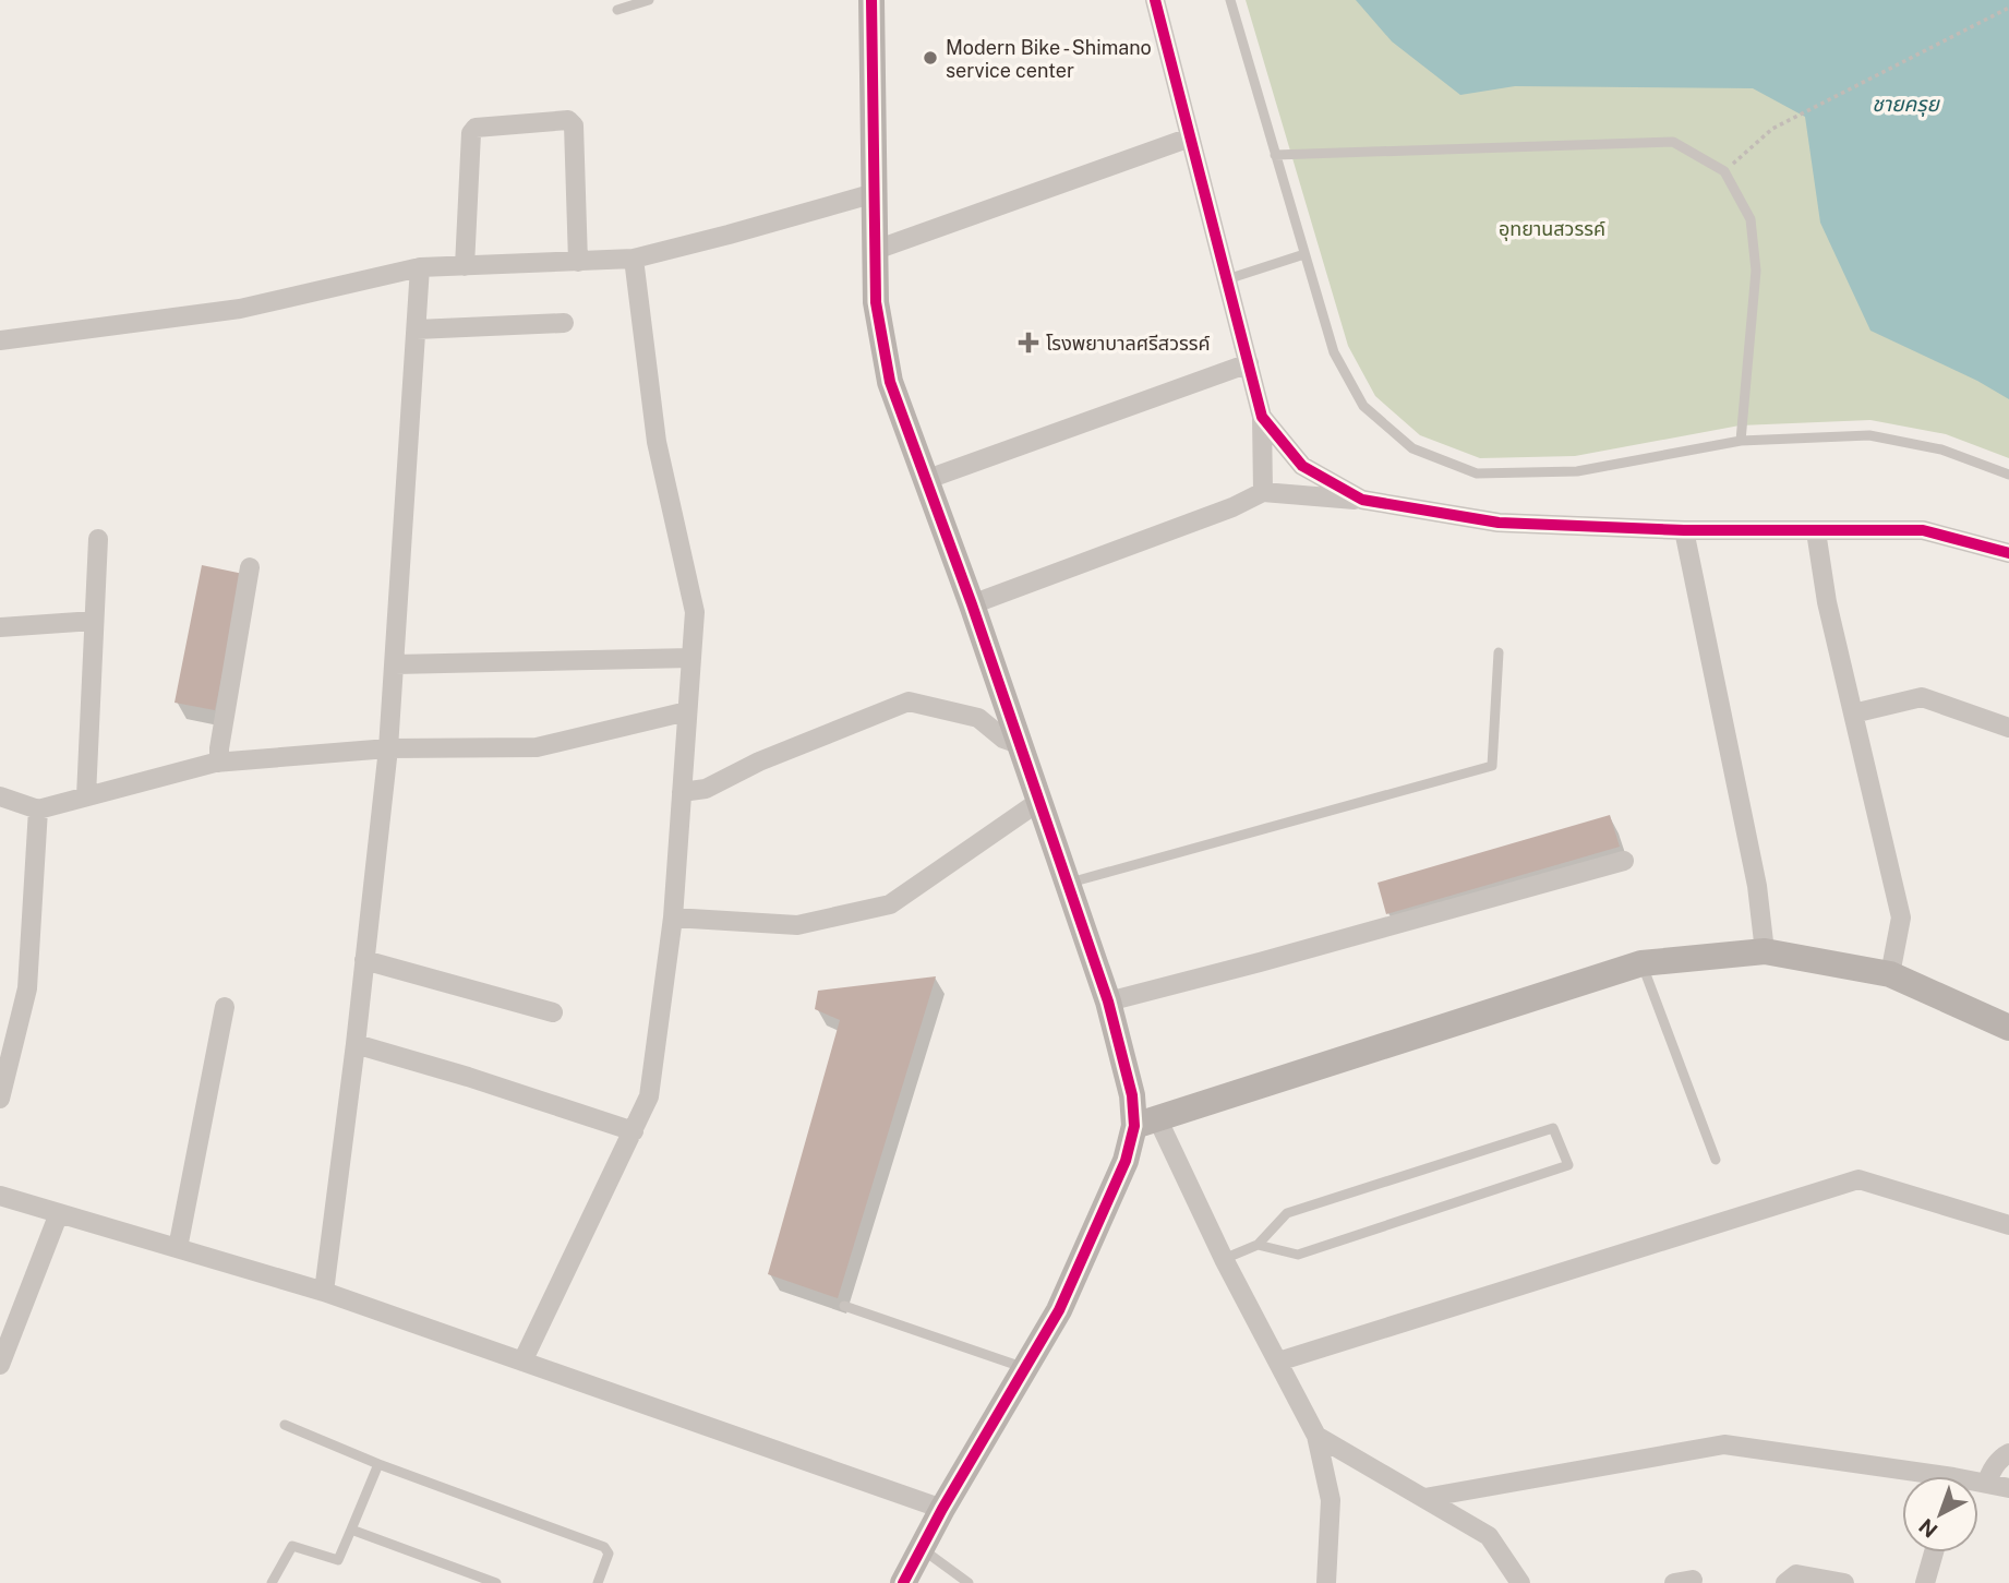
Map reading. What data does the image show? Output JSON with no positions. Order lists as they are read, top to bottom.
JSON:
{
  "water": ["ชายครุย"],
  "parks": ["อุทยานสวรรค์"],
  "places": {
    "other": ["Modern Bike - Shimano service center"],
    "health": ["โรงพยาบาลศรีสวรรค์"]
  },
  "north": "bottom left"
}
